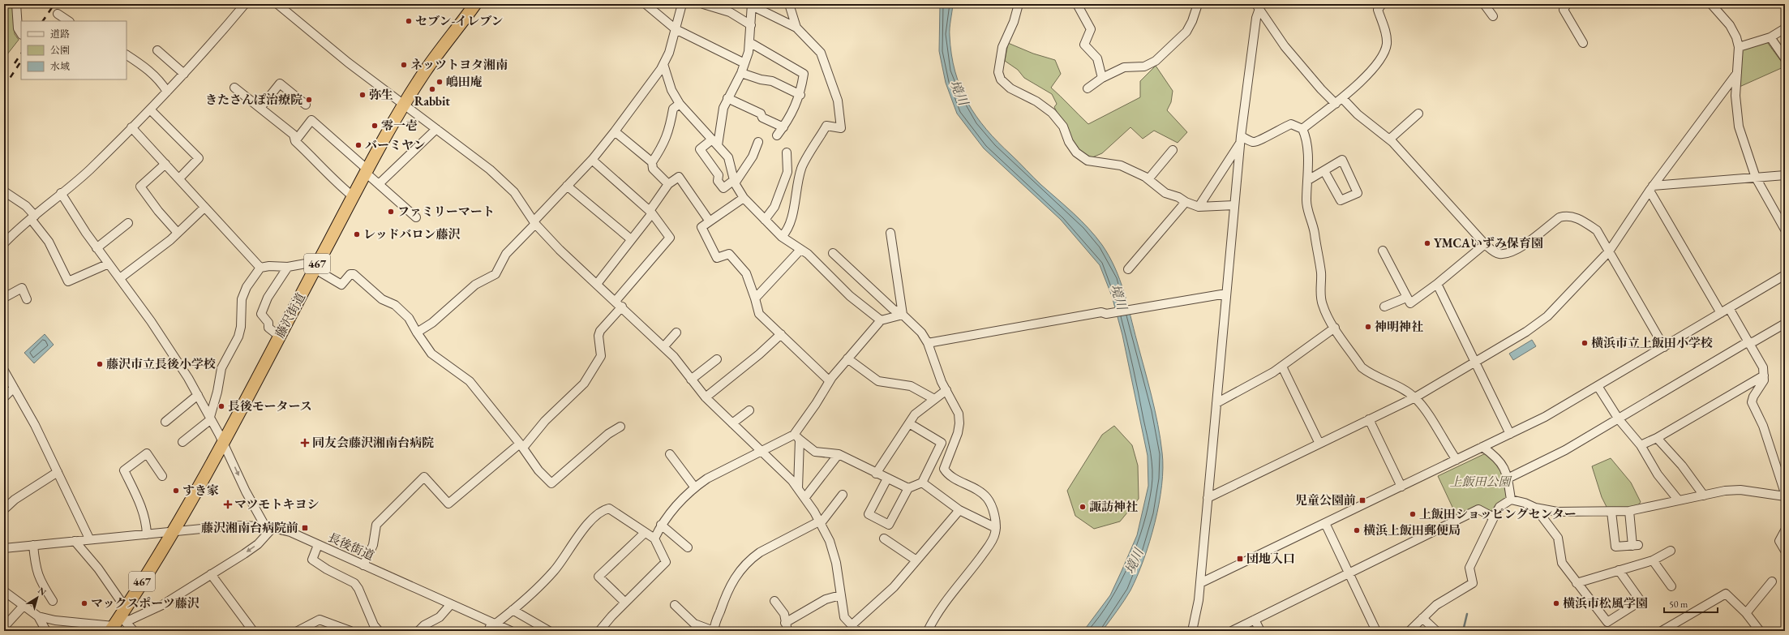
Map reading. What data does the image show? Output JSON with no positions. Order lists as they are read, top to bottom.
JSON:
{
  "streets": {
    "highway": ["467", "藤沢街道"],
    "street": ["長後街道"]
  },
  "crossings": [
    ["藤沢街道", "長後街道"]
  ],
  "water": ["境川"],
  "parks": ["上飯田公園"],
  "places": {
    "other": [
      "セブン-イレブン",
      "ネッツトヨタ湘南",
      "嶋田庵",
      "Rabbit",
      "弥生",
      "きたさんぽ治療院",
      "零一壱",
      "バーミヤン",
      "ファミリーマート",
      "レッドバロン藤沢",
      "YMCAいずみ保育園",
      "神明神社",
      "横浜市立上飯田小学校",
      "藤沢市立長後小学校",
      "長後モータース",
      "すき家",
      "諏訪神社",
      "上飯田ショッピングセンター",
      "横浜上飯田郵便局",
      "マックスポーツ藤沢",
      "横浜市松風学園"
    ],
    "health": ["同友会藤沢湘南台病院", "マツモトキヨシ"],
    "transit": ["児童公園前", "藤沢湘南台病院前", "団地入口"]
  },
  "legend": ["道路", "公園", "水域"],
  "scale_bar": "50 m",
  "north": "top right"
}
